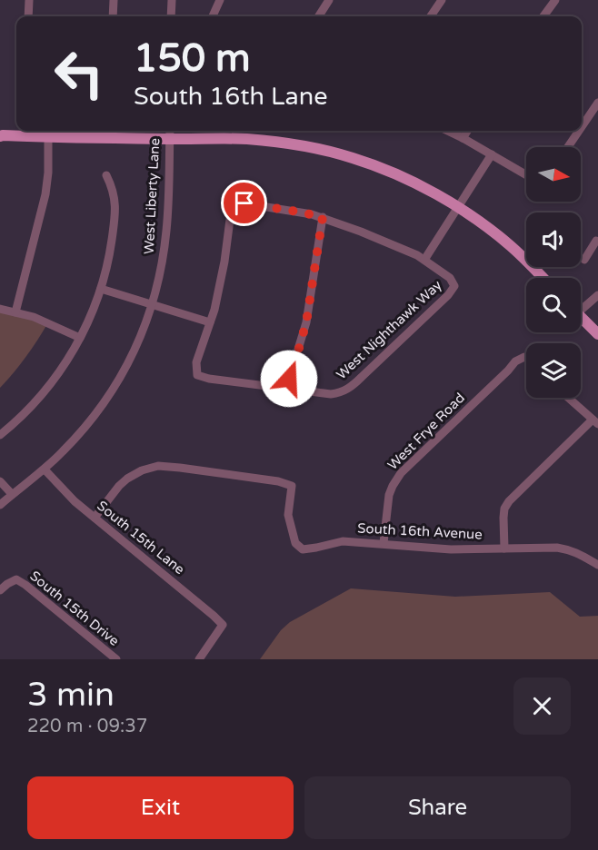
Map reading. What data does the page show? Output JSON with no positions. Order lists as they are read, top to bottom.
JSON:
{
  "streets": {
    "street": [
      "West Liberty Lane",
      "West Nighthawk Way",
      "West Frye Road",
      "South 16th Avenue",
      "South 15th Lane",
      "South 15th Drive"
    ]
  },
  "crossings": [
    ["West Liberty Lane", "South 15th Lane"],
    ["West Frye Road", "South 16th Avenue"],
    ["South 16th Avenue", "South 15th Lane"]
  ],
  "north": "right",
  "page": {
    "turn": ["150 m", "South 16th Lane"],
    "heading": ["3 min", "220 m · 09:37"],
    "buttons": ["Exit", "Share"]
  }
}
